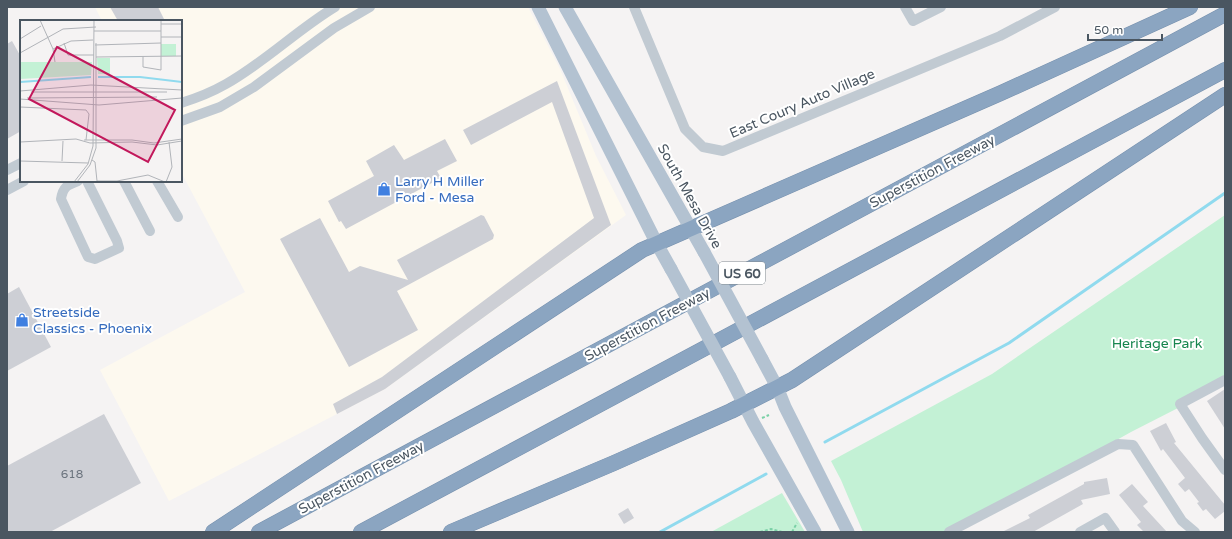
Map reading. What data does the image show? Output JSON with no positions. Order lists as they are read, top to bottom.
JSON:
{
  "streets": {
    "highway": ["Superstition Freeway", "US 60"],
    "main road": ["South Mesa Drive"],
    "street": ["East Coury Auto Village"]
  },
  "parks": ["Heritage Park"],
  "places": {
    "shop": ["Larry H Miller Ford - Mesa", "Streetside Classics - Phoenix"]
  },
  "house_numbers": ["618"],
  "scale_bar": "50 m"
}
